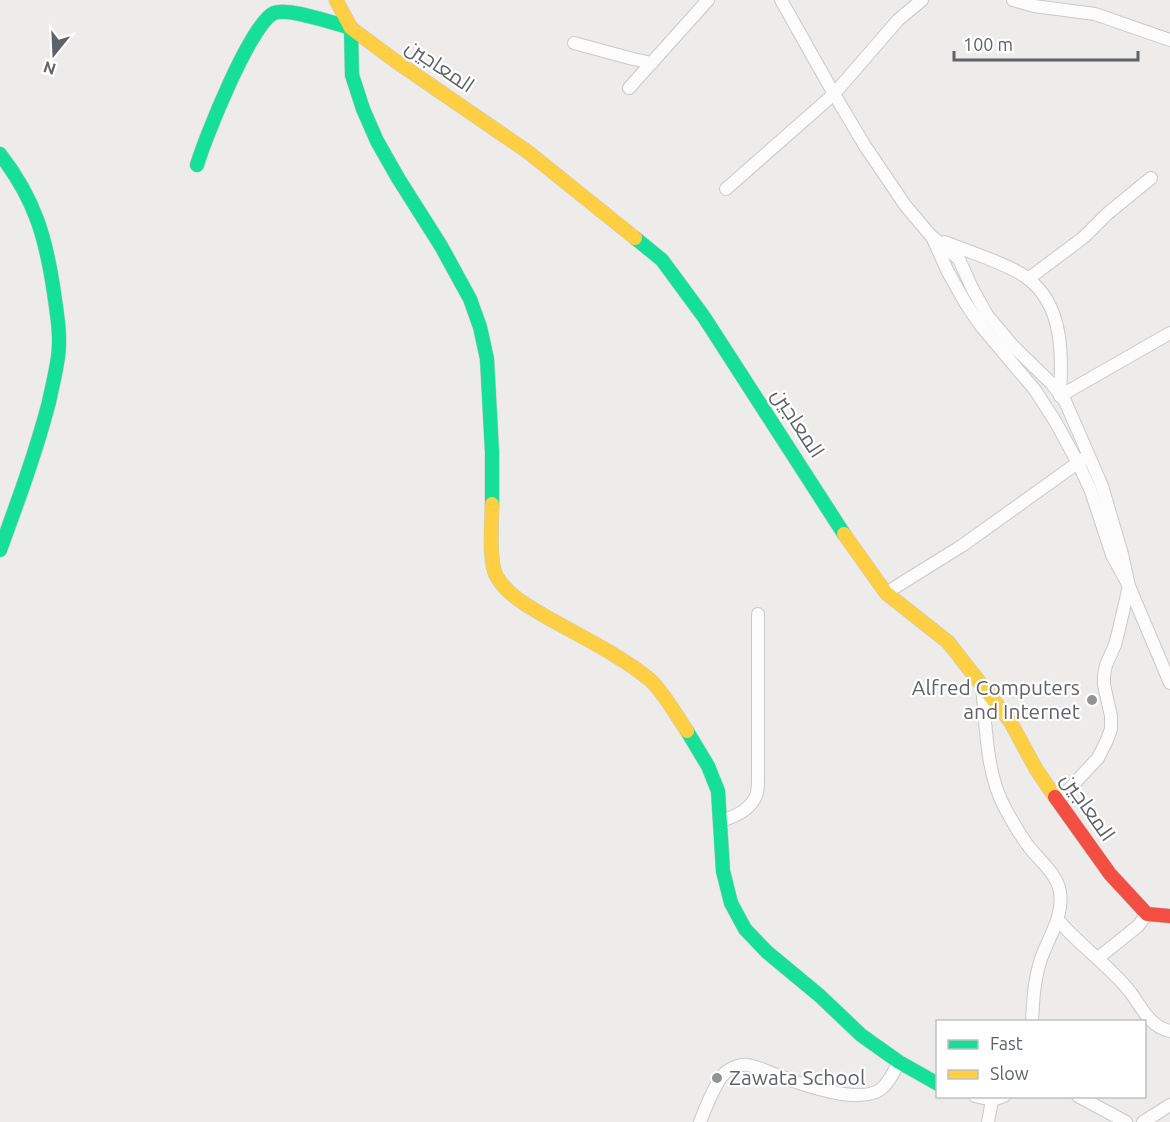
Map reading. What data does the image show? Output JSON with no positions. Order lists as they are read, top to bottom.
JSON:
{
  "streets": {
    "street": ["المعاجين"]
  },
  "places": ["Alfred Computers and Internet", "Zawata School"],
  "legend": ["Fast", "Slow"],
  "scale_bar": "100 m",
  "north": "bottom"
}
